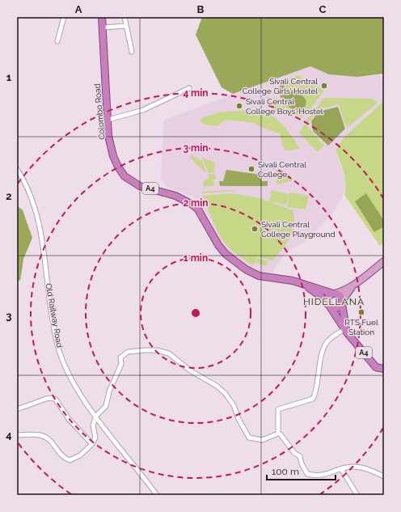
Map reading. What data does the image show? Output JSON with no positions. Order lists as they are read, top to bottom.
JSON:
{
  "streets": {
    "highway": ["Colombo Road", "A4"],
    "street": ["Old Railway Road"]
  },
  "districts": ["HIDELLANA"],
  "places": [
    "Sivali Central College Girls' Hostel",
    "Sivali Central College Boys' Hostel",
    "Sivali Central College",
    "Sivali Central College Playground",
    "RTS Fuel Station"
  ],
  "scale_bar": "100 m",
  "grid": {
    "columns": ["A", "B", "C"],
    "rows": [
      "1",
      "2",
      "3",
      "4"
    ]
  },
  "rings": [
    "4 min",
    "3 min",
    "2 min",
    "1 min"
  ]
}
